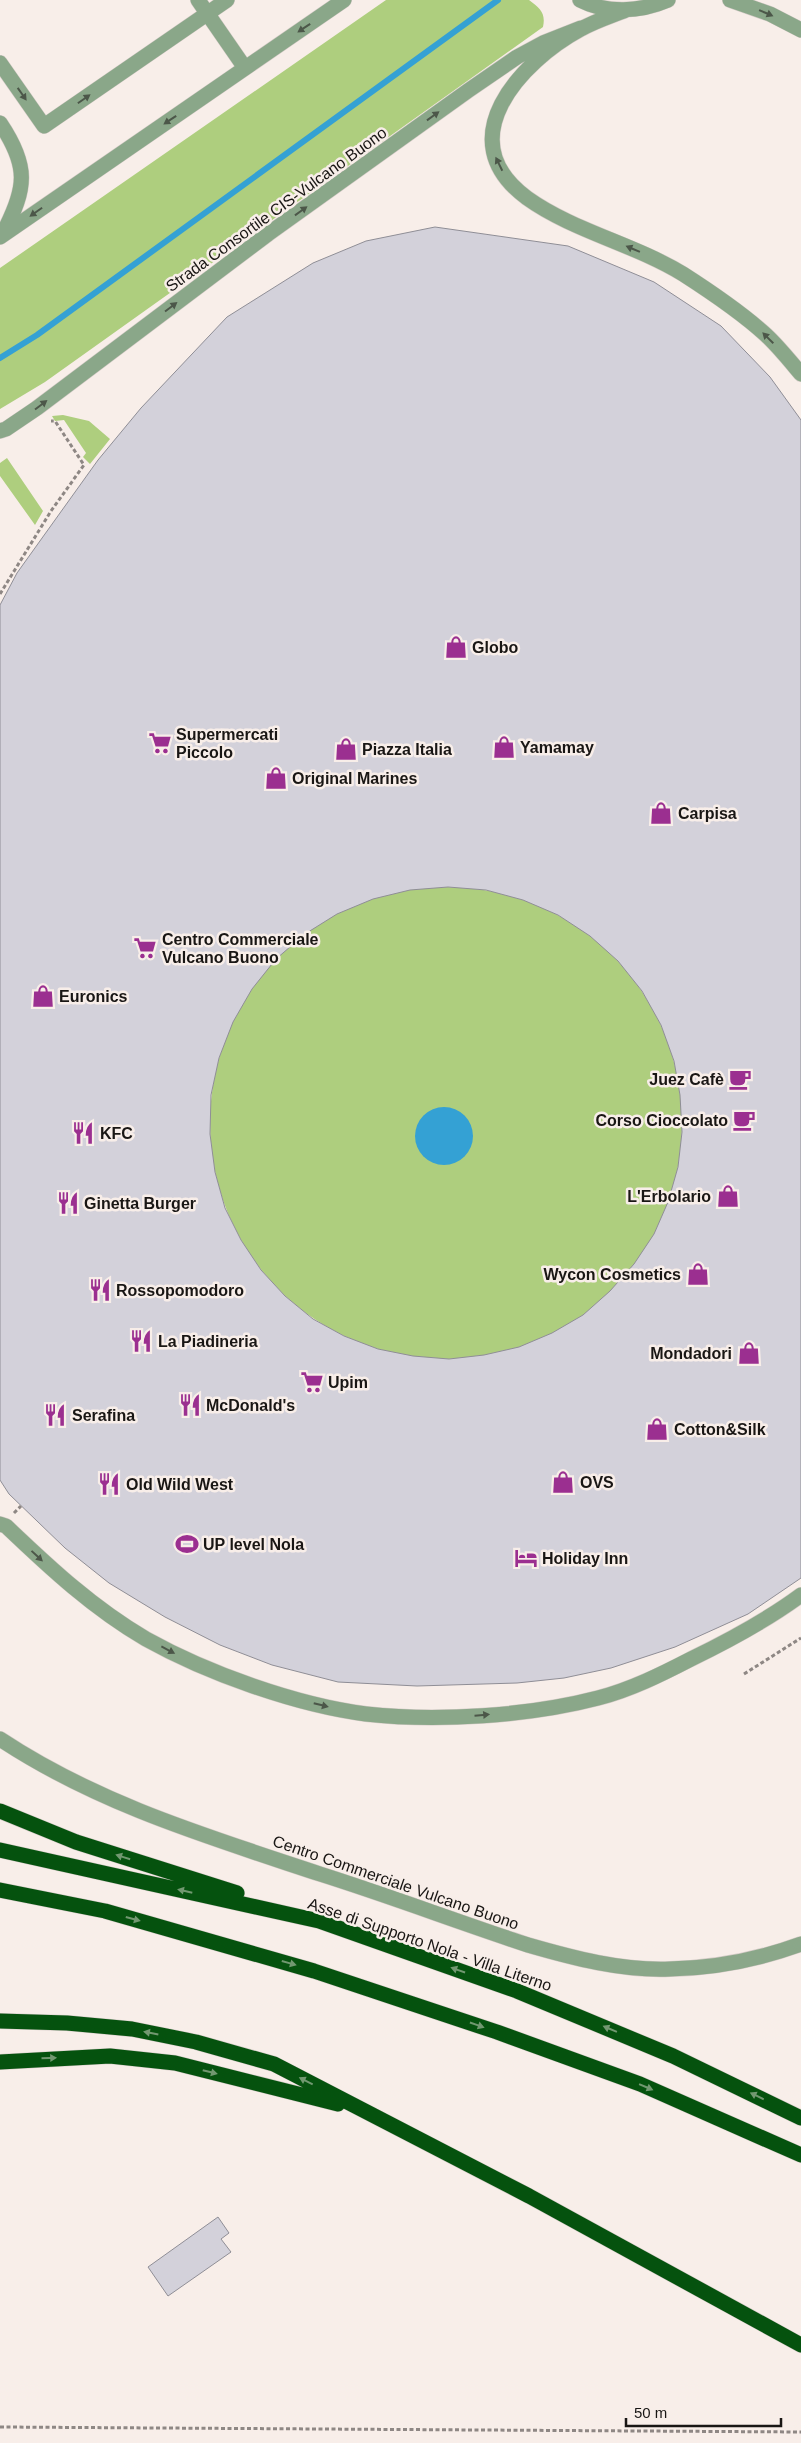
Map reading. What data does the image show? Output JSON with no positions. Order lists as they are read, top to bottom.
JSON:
{
  "streets": {
    "highway": ["Asse di Supporto Nola - Villa Literno"],
    "street": ["Strada Consortile CIS-Vulcano Buono", "Centro Commerciale Vulcano Buono"]
  },
  "one_way": ["Strada Consortile CIS-Vulcano Buono"],
  "places": {
    "shop": [
      "Globo",
      "Yamamay",
      "Piazza Italia",
      "Original Marines",
      "Carpisa",
      "Euronics",
      "L'Erbolario",
      "Wycon Cosmetics",
      "Mondadori",
      "Cotton&Silk",
      "OVS"
    ],
    "supermarket": ["Supermercati Piccolo", "Centro Commerciale Vulcano Buono", "Upim"],
    "cafe": ["Juez Cafè", "Corso Cioccolato"],
    "restaurant": [
      "KFC",
      "Ginetta Burger",
      "Rossopomodoro",
      "La Piadineria",
      "McDonald's",
      "Serafina",
      "Old Wild West"
    ],
    "sports": ["UP level Nola"],
    "hotel": ["Holiday Inn"]
  },
  "scale_bar": "50 m"
}
